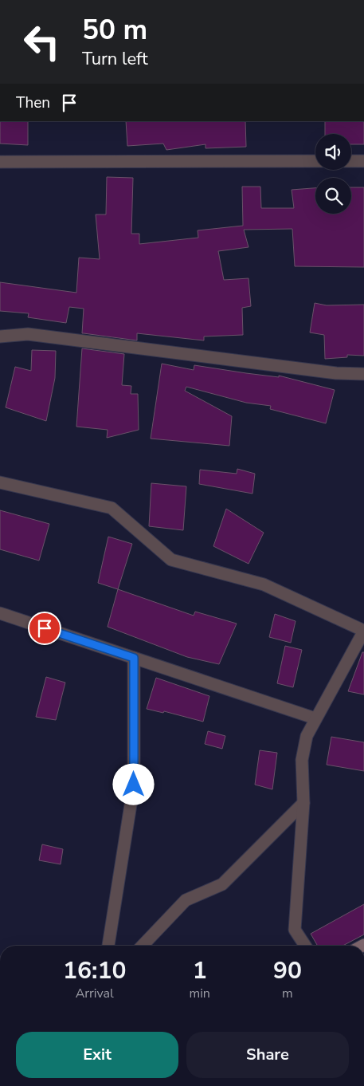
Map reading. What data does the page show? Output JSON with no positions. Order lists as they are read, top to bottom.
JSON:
{
  "page": {
    "turn": ["50 m", "Turn left"],
    "then": "Then",
    "eta": [
      "16:10",
      "Arrival",
      "1",
      "min",
      "90",
      "m"
    ],
    "buttons": ["Exit", "Share"]
  }
}
